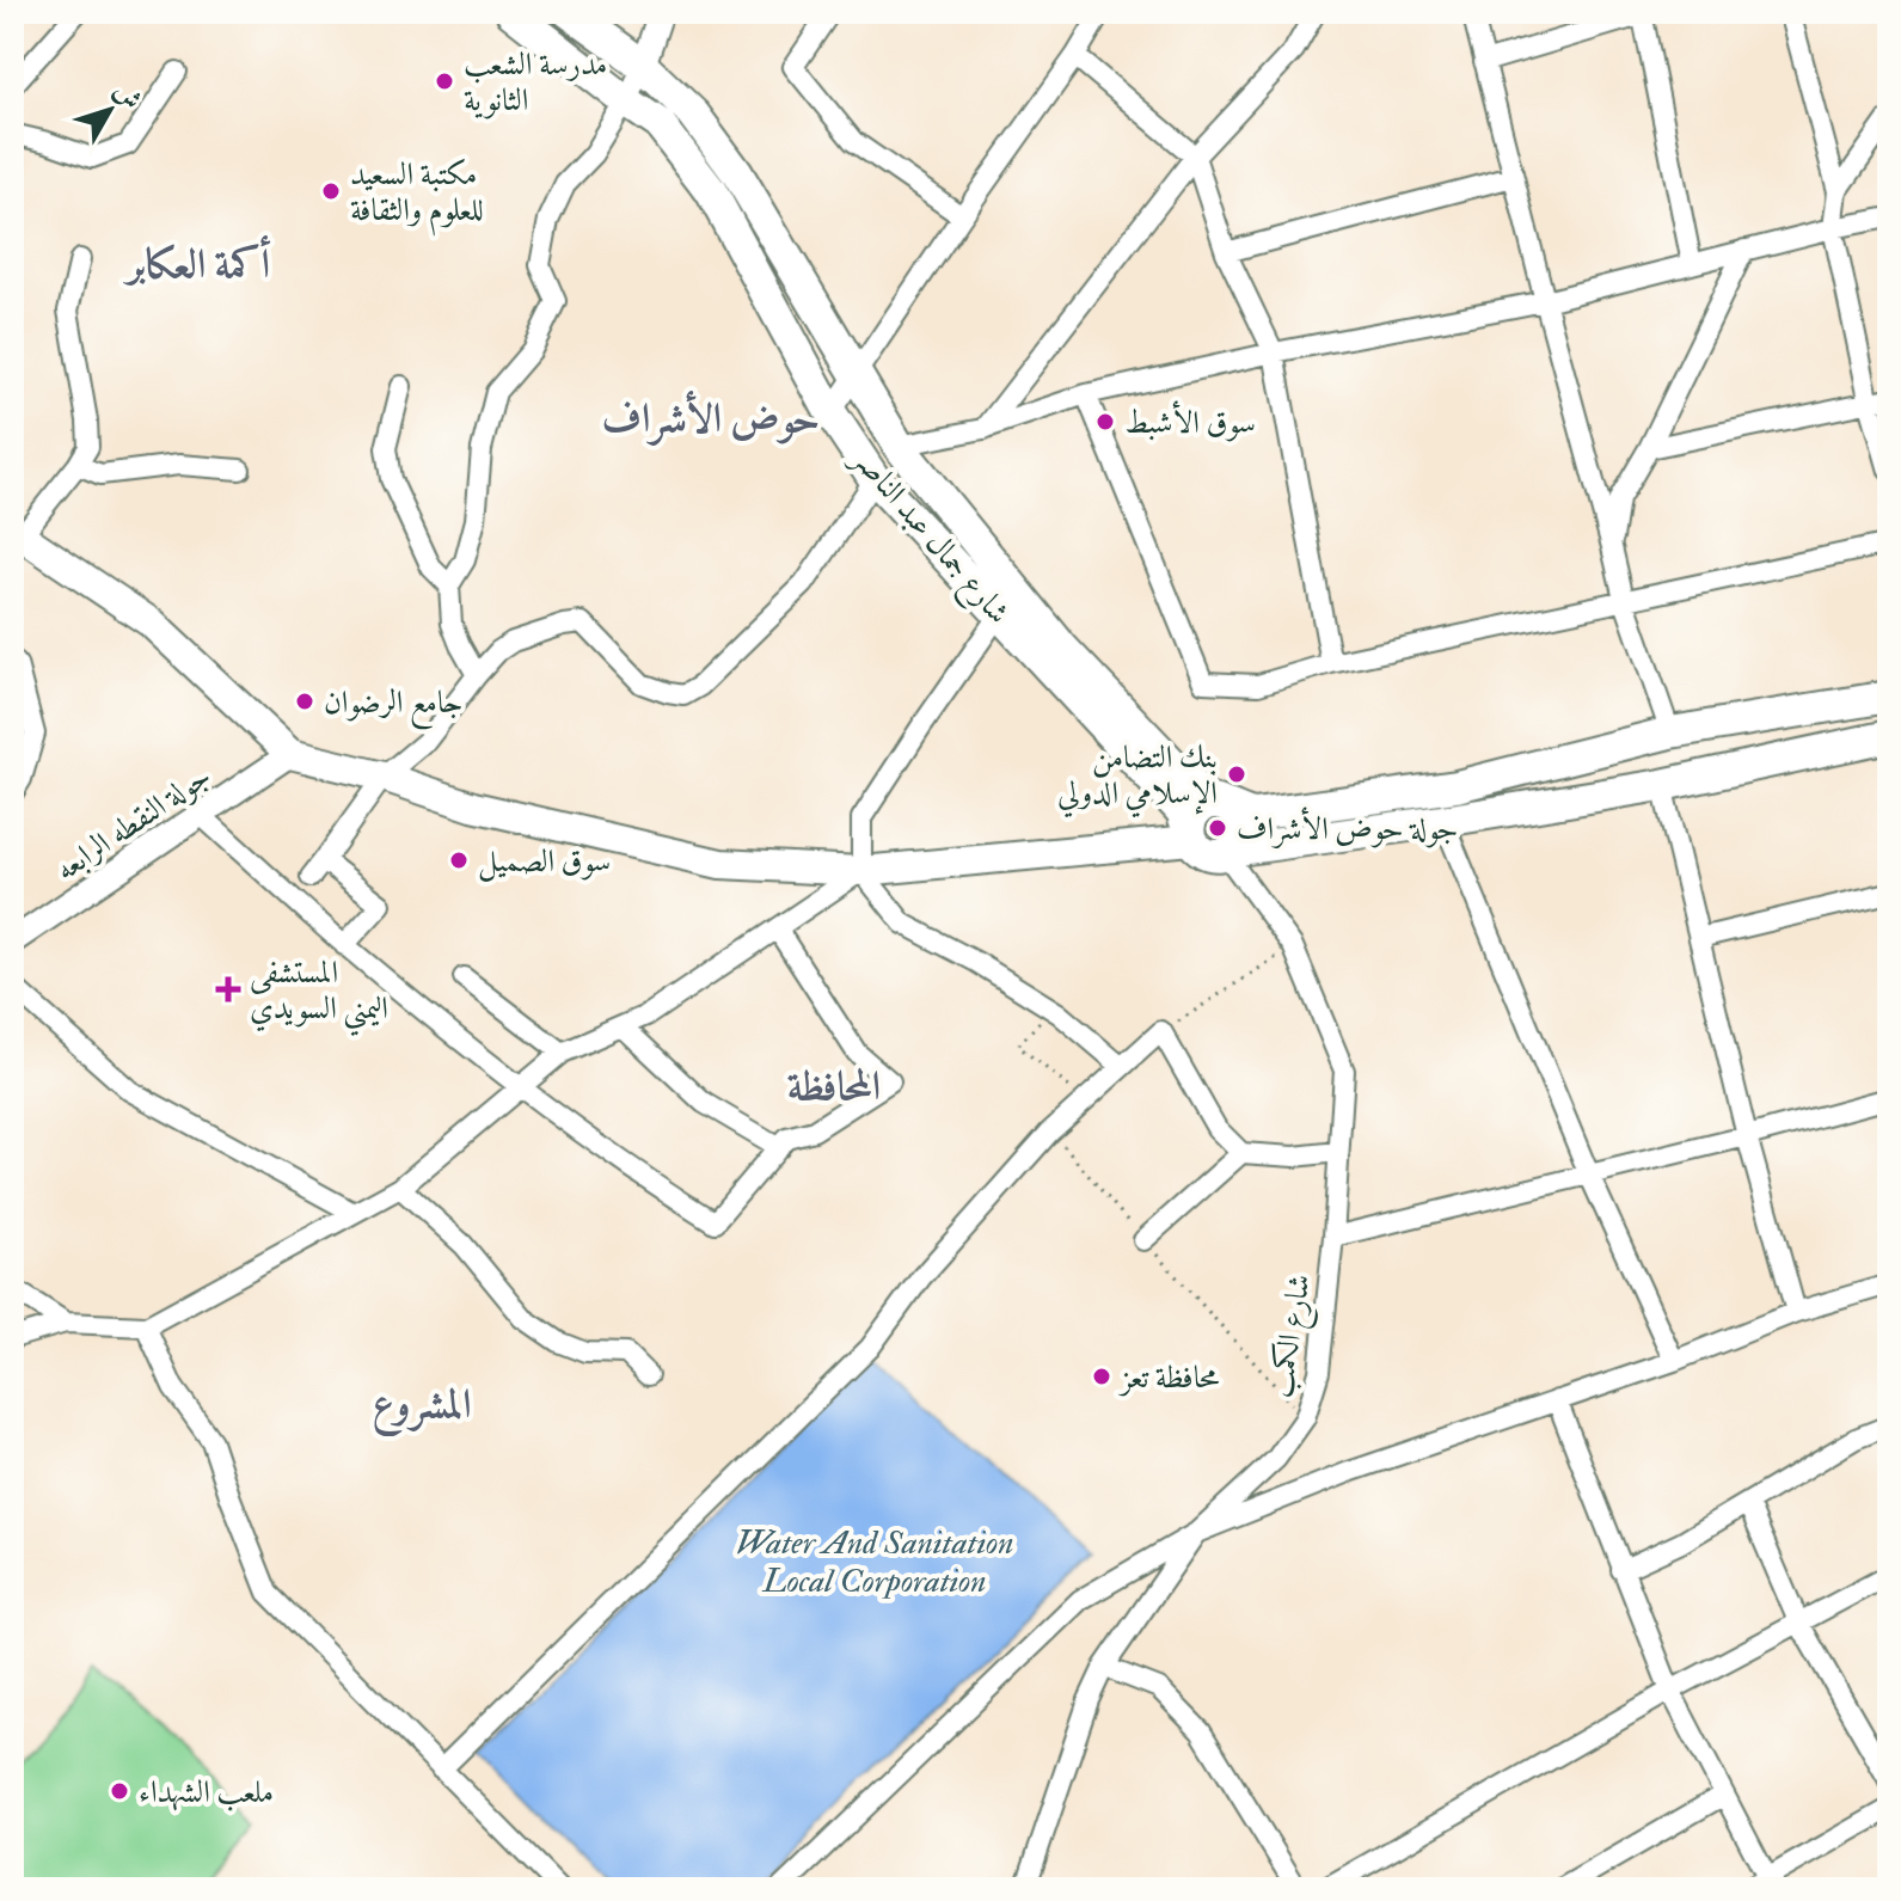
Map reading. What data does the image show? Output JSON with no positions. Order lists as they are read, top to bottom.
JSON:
{
  "streets": {
    "main road": ["شارع جمال عبد الناصر"],
    "street": ["جولة النقطه الرابعه", "شارع الكمب"]
  },
  "crossings": [
    ["شارع جمال عبد الناصر", "شارع الكمب"]
  ],
  "districts": [
    "أكمة العكابر",
    "حوض الأشراف",
    "المحافظة",
    "المشروع"
  ],
  "water": ["Water And Sanitation Local Corporation"],
  "places": {
    "other": [
      "مدرسة الشعب الثانوية",
      "مكتبة السعيد للعلوم والثقافة",
      "سوق الأشبط",
      "جامع الرضوان",
      "بنك التضامن الإسلامي الدولي",
      "جولة حوض الأشراف",
      "سوق الصميل",
      "محافظة تعز",
      "ملعب الشهداء"
    ],
    "health": ["المستشفى اليمني السويدي"]
  },
  "north": "top right"
}
